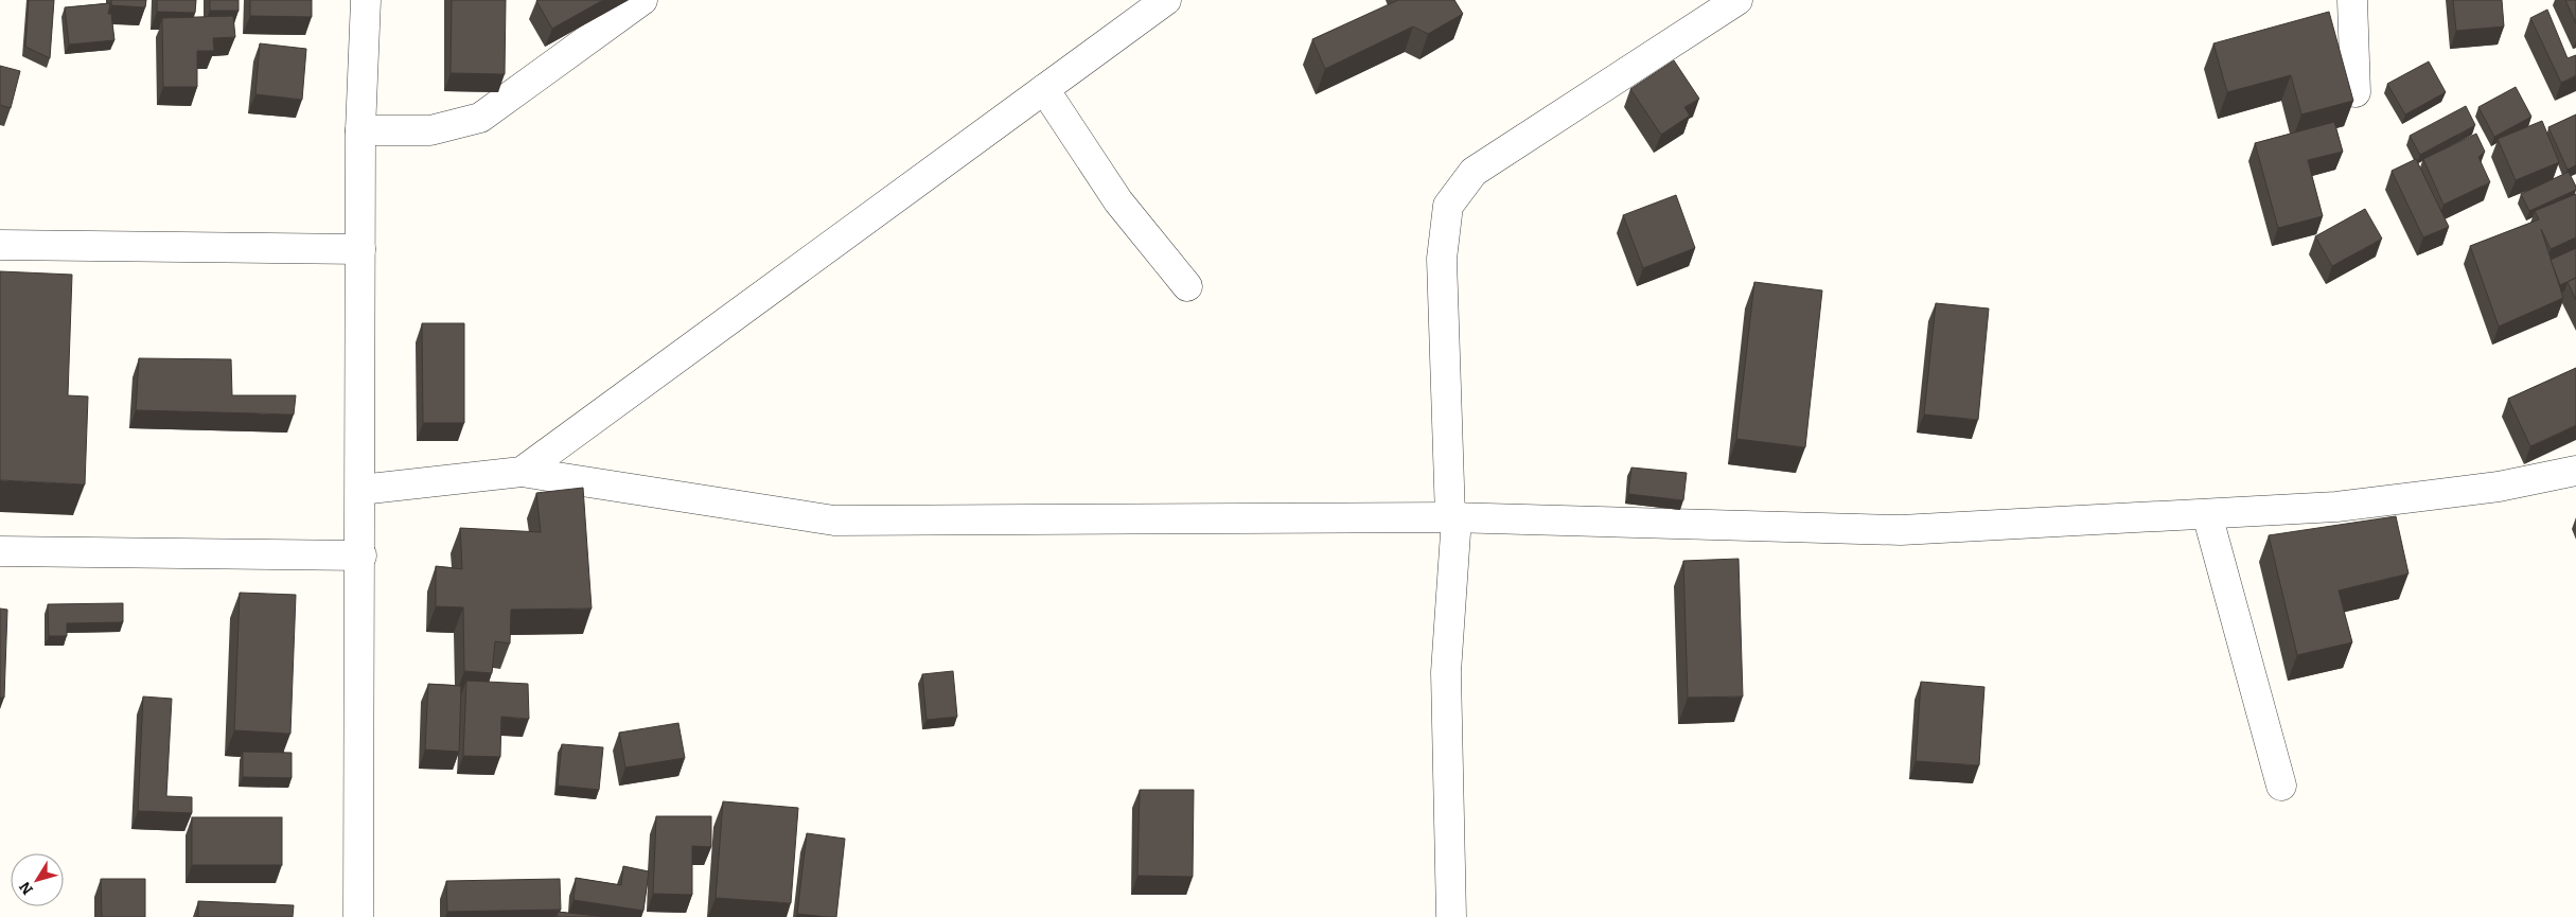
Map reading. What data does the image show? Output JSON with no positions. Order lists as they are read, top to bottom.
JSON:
{
  "north": "bottom left"
}
